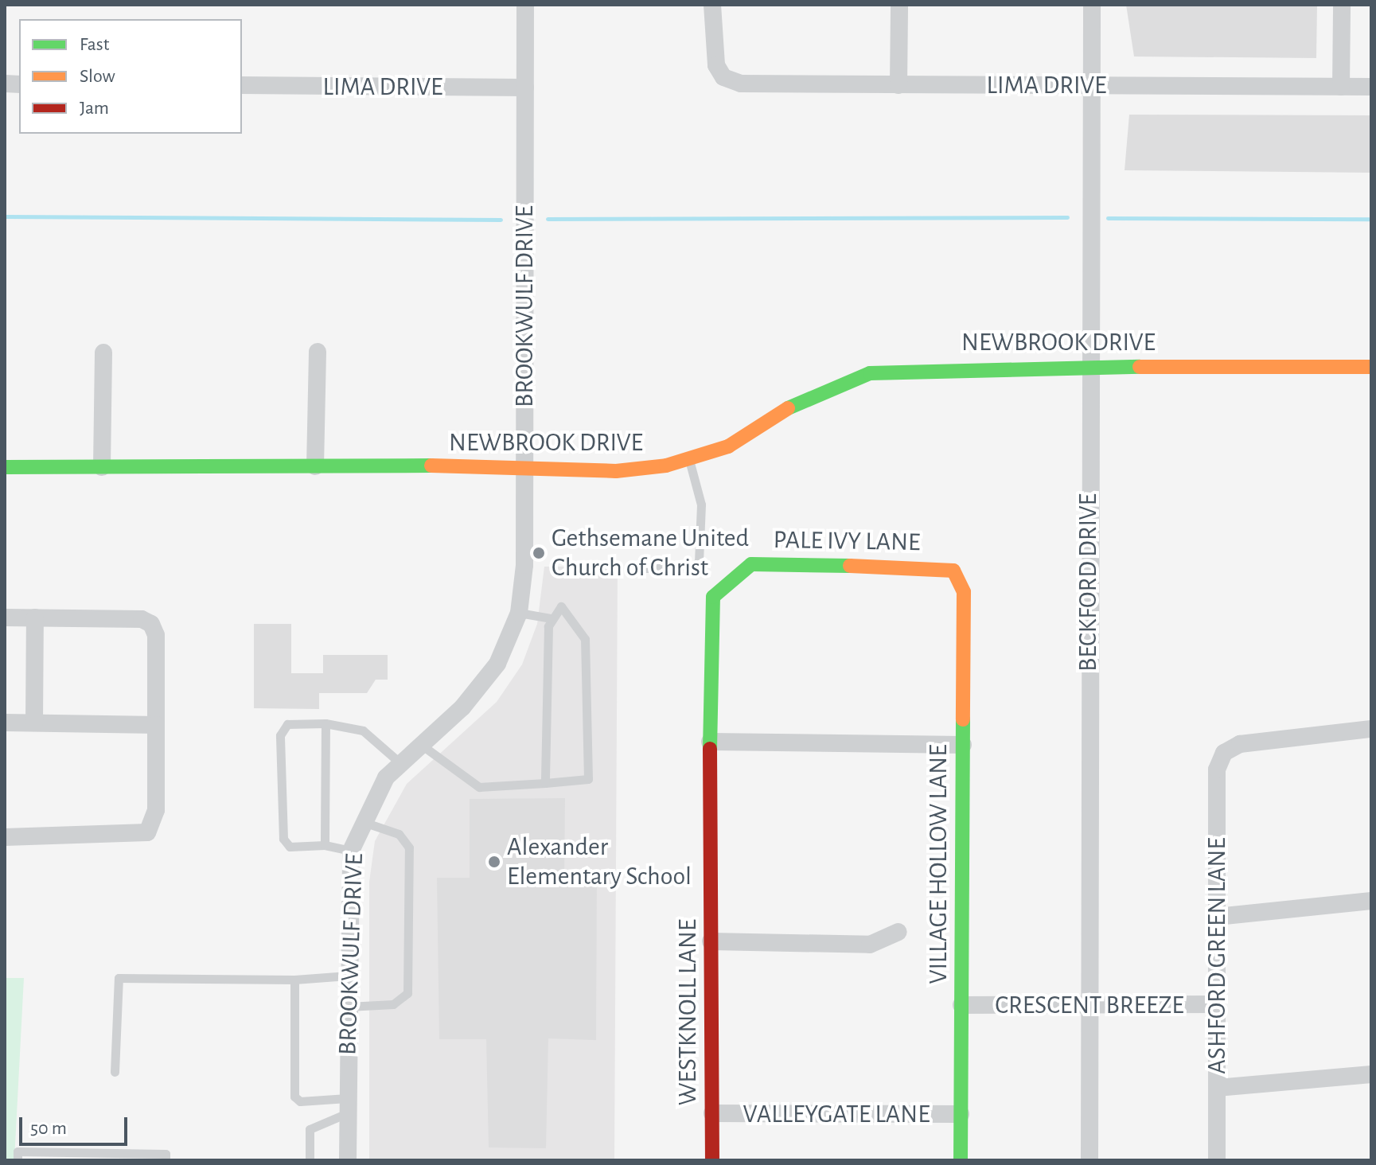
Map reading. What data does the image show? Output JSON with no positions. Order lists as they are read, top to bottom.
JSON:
{
  "streets": {
    "street": [
      "LIMA DRIVE",
      "BROOKWULF DRIVE",
      "NEWBROOK DRIVE",
      "PALE IVY LANE",
      "BECKFORD DRIVE",
      "VILLAGE HOLLOW LANE",
      "ASHFORD GREEN LANE",
      "CRESCENT BREEZE",
      "WESTKNOLL LANE",
      "VALLEYGATE LANE"
    ]
  },
  "crossings": [
    ["LIMA DRIVE", "BROOKWULF DRIVE"],
    ["LIMA DRIVE", "BECKFORD DRIVE"],
    ["BROOKWULF DRIVE", "NEWBROOK DRIVE"],
    ["NEWBROOK DRIVE", "BECKFORD DRIVE"],
    ["PALE IVY LANE", "VILLAGE HOLLOW LANE"],
    ["PALE IVY LANE", "WESTKNOLL LANE"],
    ["BECKFORD DRIVE", "CRESCENT BREEZE"],
    ["VILLAGE HOLLOW LANE", "CRESCENT BREEZE"],
    ["VILLAGE HOLLOW LANE", "VALLEYGATE LANE"],
    ["ASHFORD GREEN LANE", "CRESCENT BREEZE"],
    ["WESTKNOLL LANE", "VALLEYGATE LANE"]
  ],
  "places": ["Gethsemane United Church of Christ", "Alexander Elementary School"],
  "legend": ["Fast", "Slow", "Jam"],
  "scale_bar": "50 m"
}
